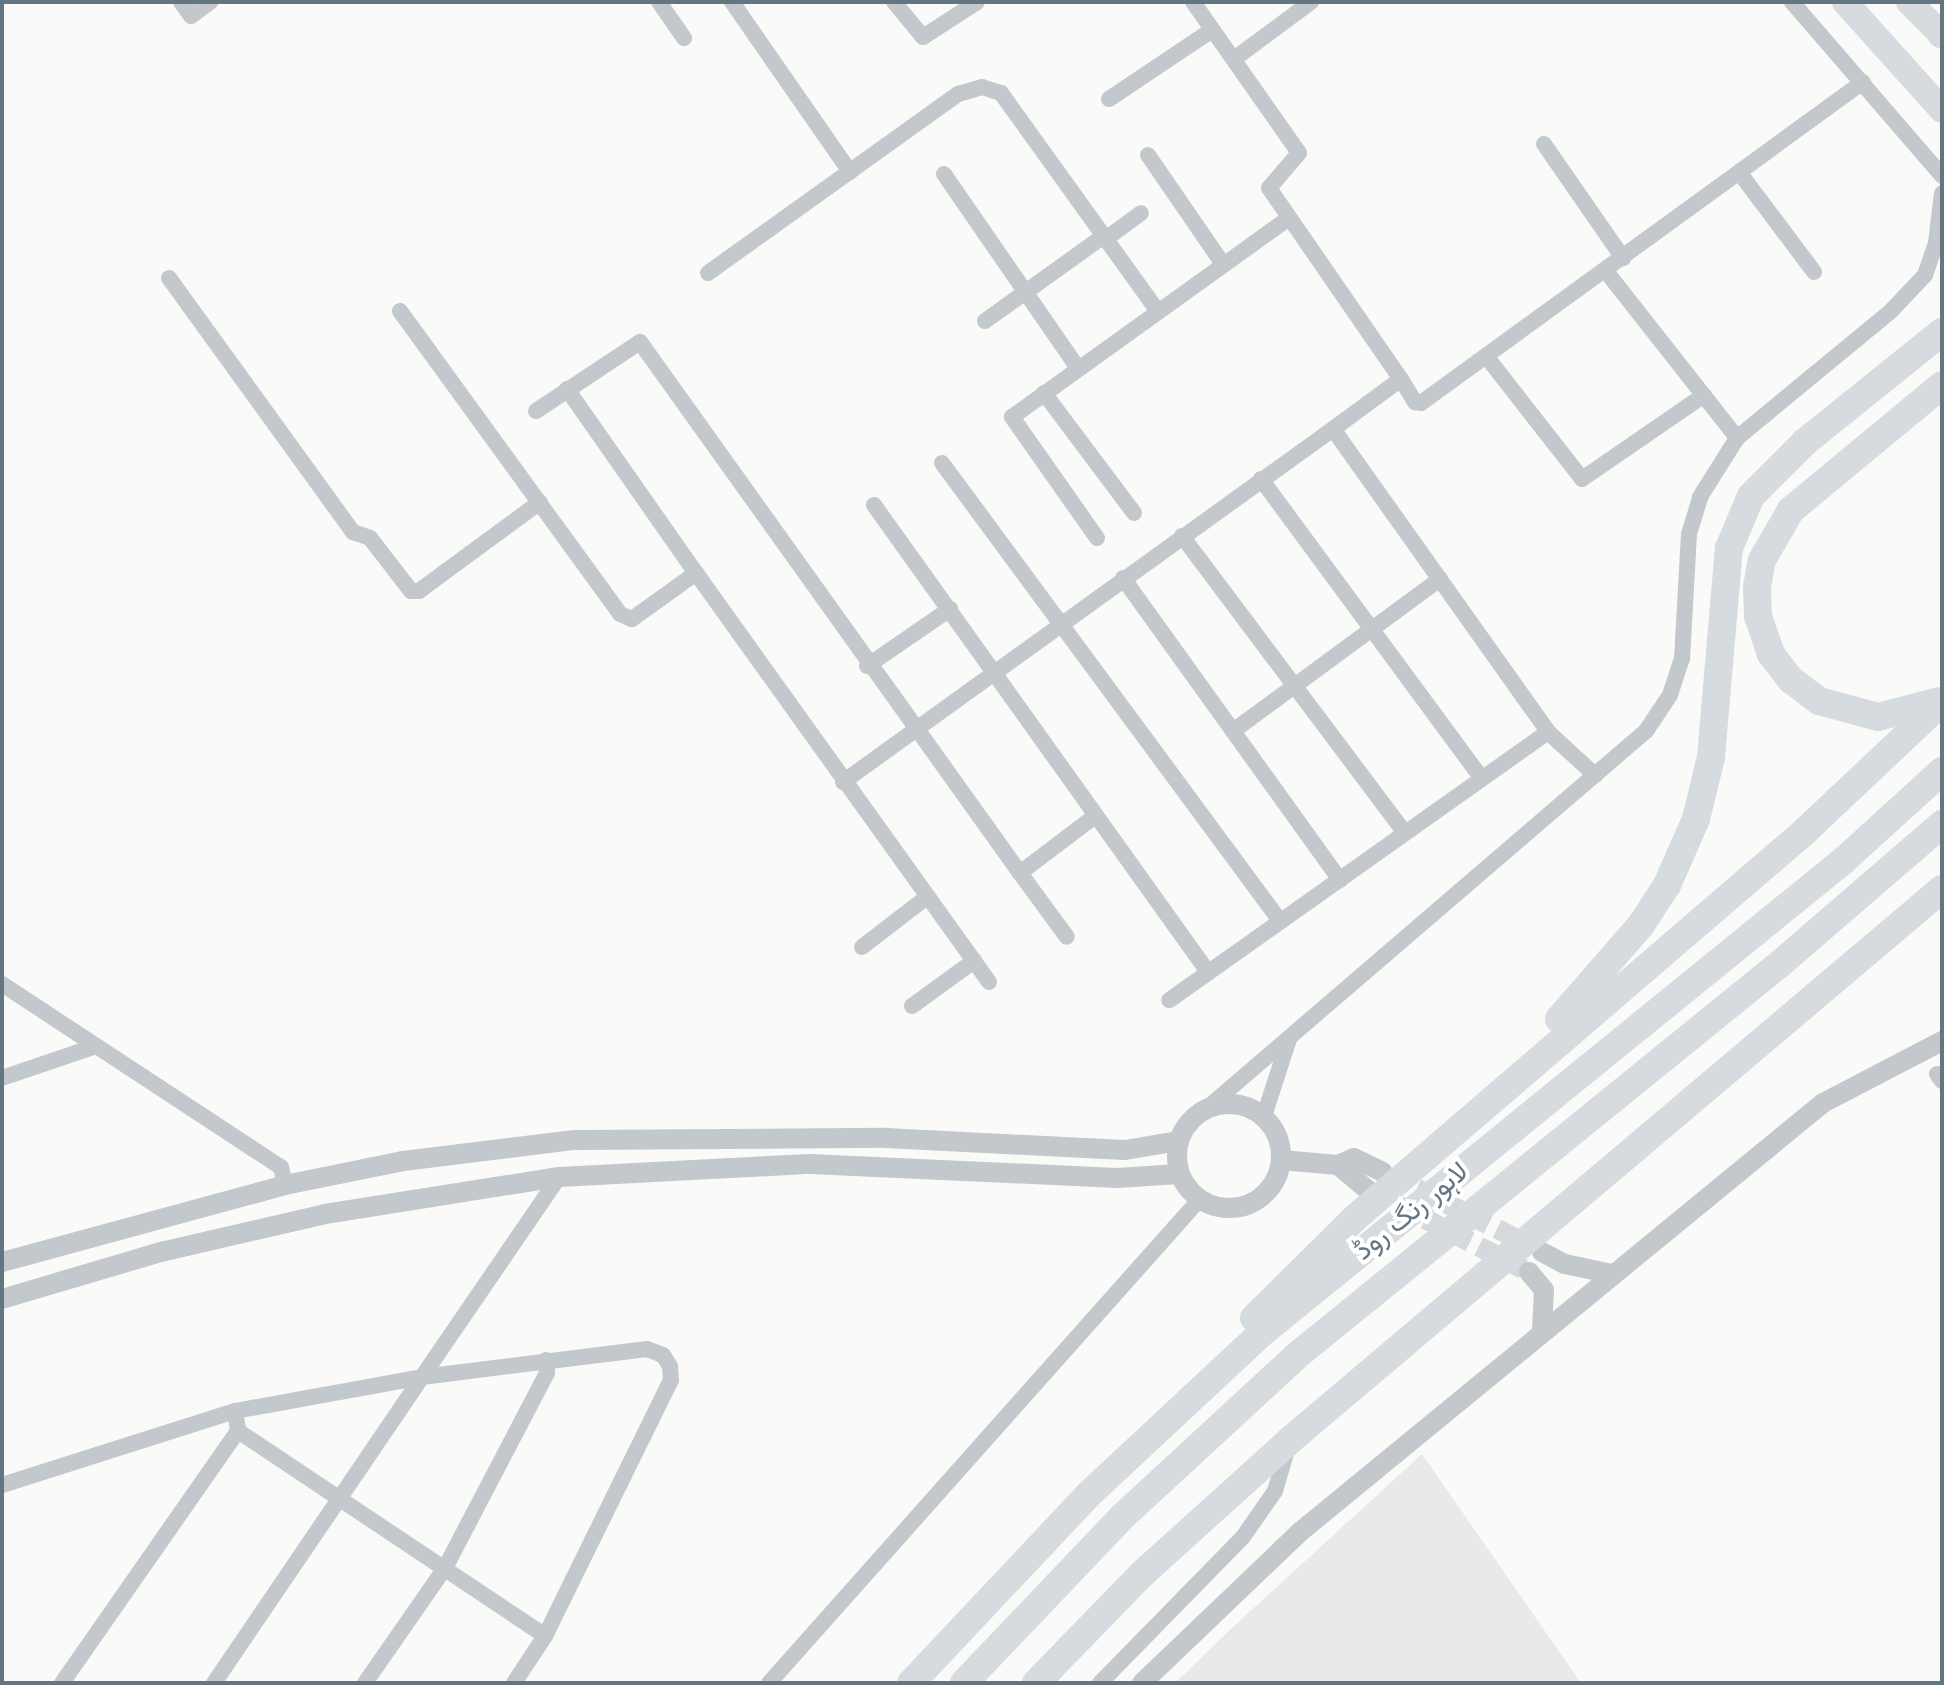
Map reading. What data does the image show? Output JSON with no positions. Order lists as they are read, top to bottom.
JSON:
{
  "streets": {
    "highway": ["لاہور رنگ روڈ"]
  }
}
